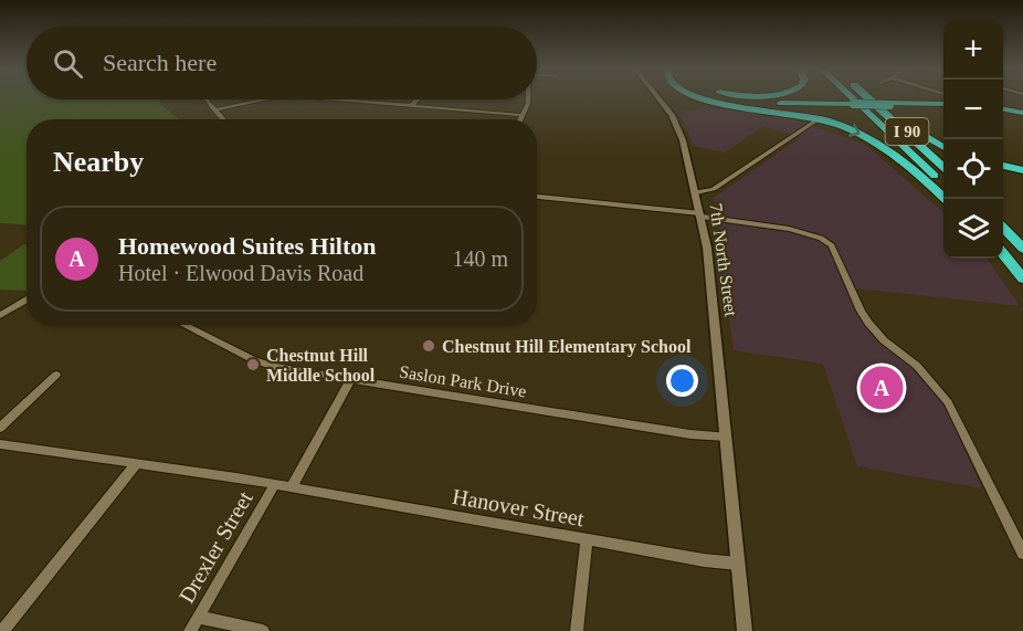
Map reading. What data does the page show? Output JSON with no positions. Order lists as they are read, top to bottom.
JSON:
{
  "streets": {
    "highway": ["I 90"],
    "street": [
      "7th North Street",
      "Saslon Park Drive",
      "Hanover Street",
      "Drexler Street"
    ]
  },
  "crossings": [
    ["7th North Street", "Saslon Park Drive"],
    ["7th North Street", "Hanover Street"],
    ["Hanover Street", "Drexler Street"]
  ],
  "places": ["Chestnut Hill Elementary School", "Chestnut Hill Middle School"],
  "page": {
    "map_buttons": ["+", "−"],
    "search": "Search here",
    "heading": "Nearby",
    "list": [
      {
        "mark": "A",
        "name": "Homewood Suites Hilton",
        "note": "Hotel · Elwood Davis Road",
        "value": "140 m"
      }
    ],
    "pins": "A"
  }
}
